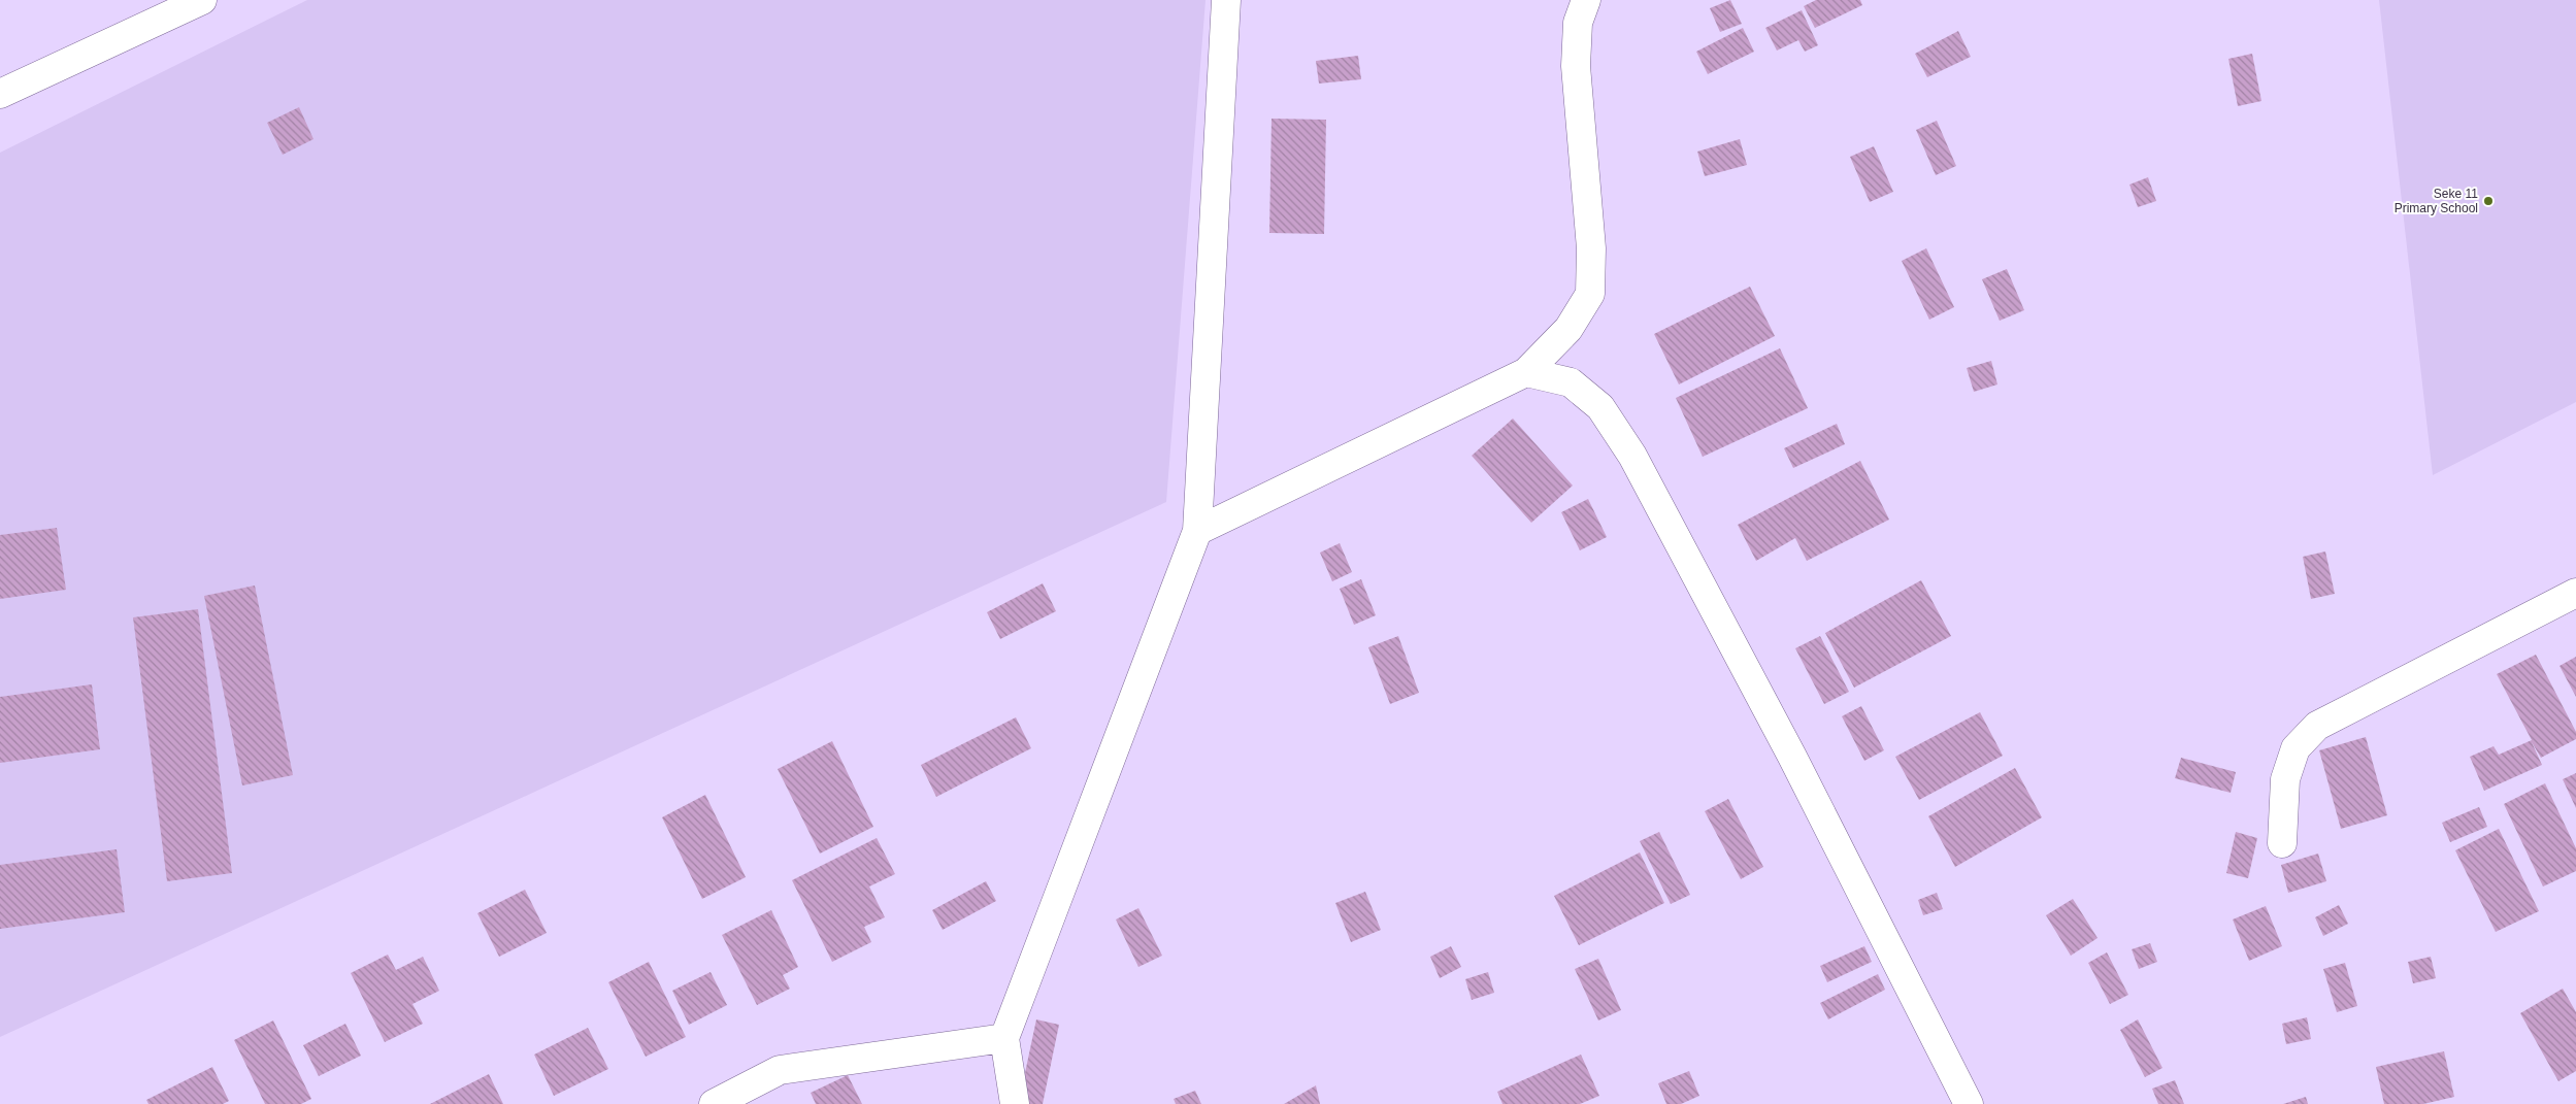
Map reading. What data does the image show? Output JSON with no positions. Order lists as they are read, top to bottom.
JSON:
{
  "places": ["Seke 11 Primary School"]
}
